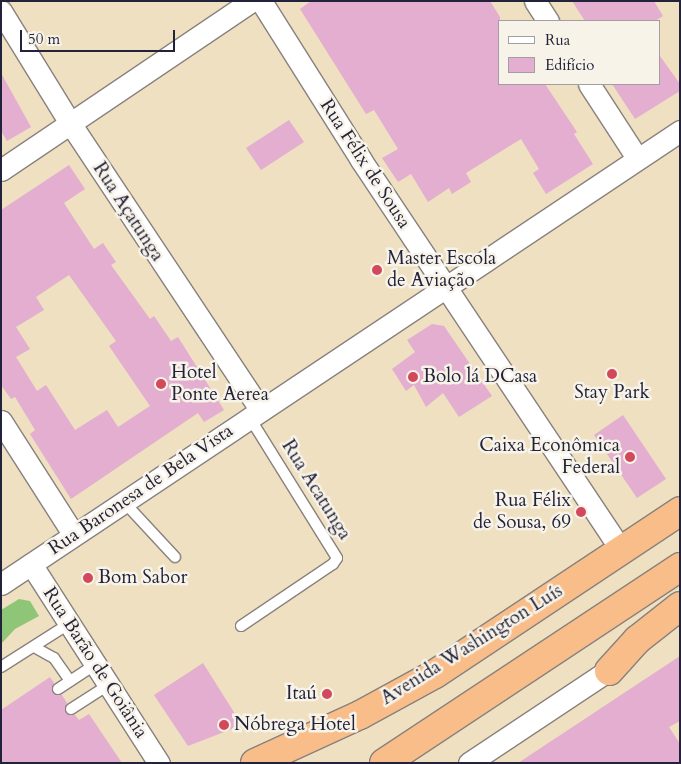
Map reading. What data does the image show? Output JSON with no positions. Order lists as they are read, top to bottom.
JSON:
{
  "streets": {
    "highway": ["Avenida Washington Luís"],
    "street": [
      "Rua Félix de Sousa",
      "Rua Açatunga",
      "Rua Baronesa de Bela Vista",
      "Rua Barão de Goiânia"
    ],
    "lane": ["Rua Acatunga"]
  },
  "crossings": [
    ["Rua Félix de Sousa", "Rua Baronesa de Bela Vista"],
    ["Rua Félix de Sousa", "Avenida Washington Luís"],
    ["Rua Açatunga", "Rua Baronesa de Bela Vista"],
    ["Rua Açatunga", "Rua Acatunga"],
    ["Rua Baronesa de Bela Vista", "Rua Acatunga"],
    ["Rua Baronesa de Bela Vista", "Rua Barão de Goiânia"]
  ],
  "places": [
    "Master Escola de Aviação",
    "Stay Park",
    "Bolo lá DCasa",
    "Hotel Ponte Aerea",
    "Caixa Econômica Federal",
    "Rua Félix de Sousa, 69",
    "Bom Sabor",
    "Itaú",
    "Nóbrega Hotel"
  ],
  "legend": ["Rua", "Edifício"],
  "scale_bar": "50 m"
}
